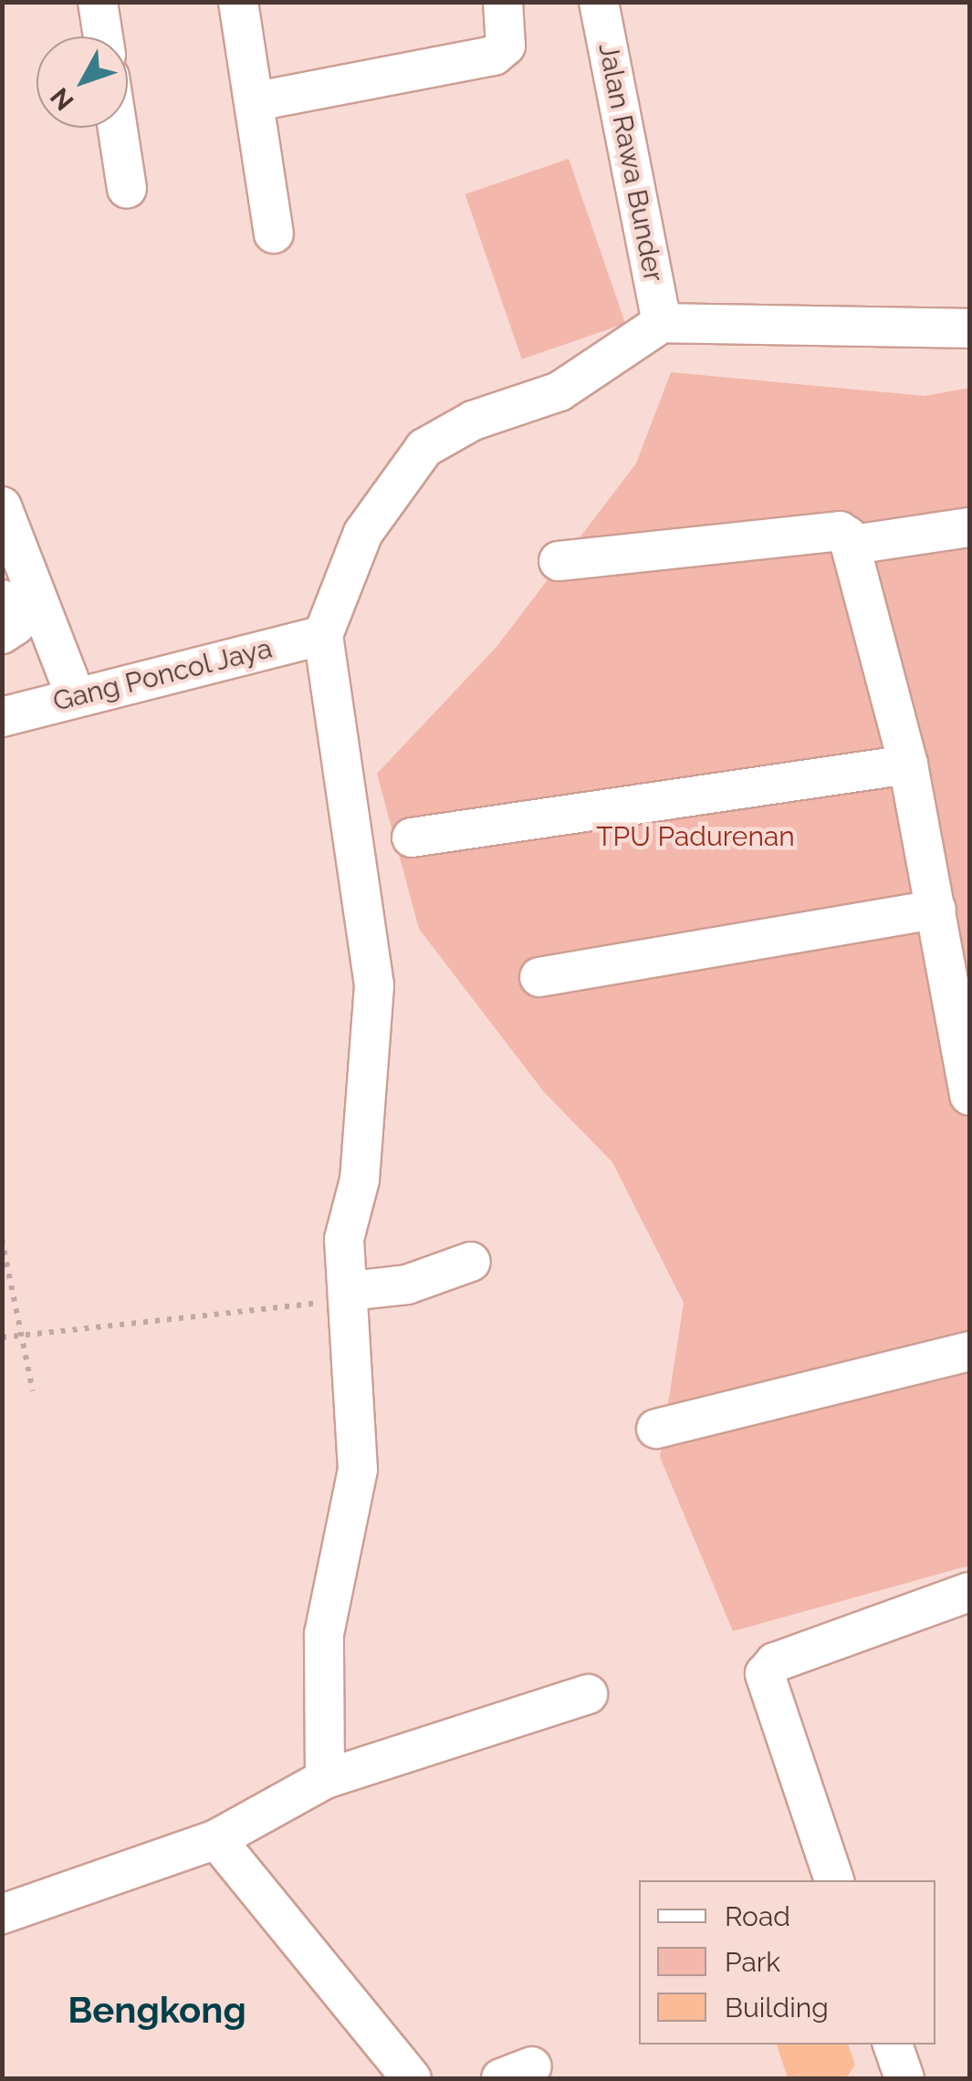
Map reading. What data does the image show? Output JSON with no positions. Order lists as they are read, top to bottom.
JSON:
{
  "streets": {
    "street": ["Jalan Rawa Bunder", "Gang Poncol Jaya"]
  },
  "districts": ["Bengkong"],
  "parks": ["TPU Padurenan"],
  "legend": ["Road", "Park", "Building"],
  "north": "bottom left"
}
